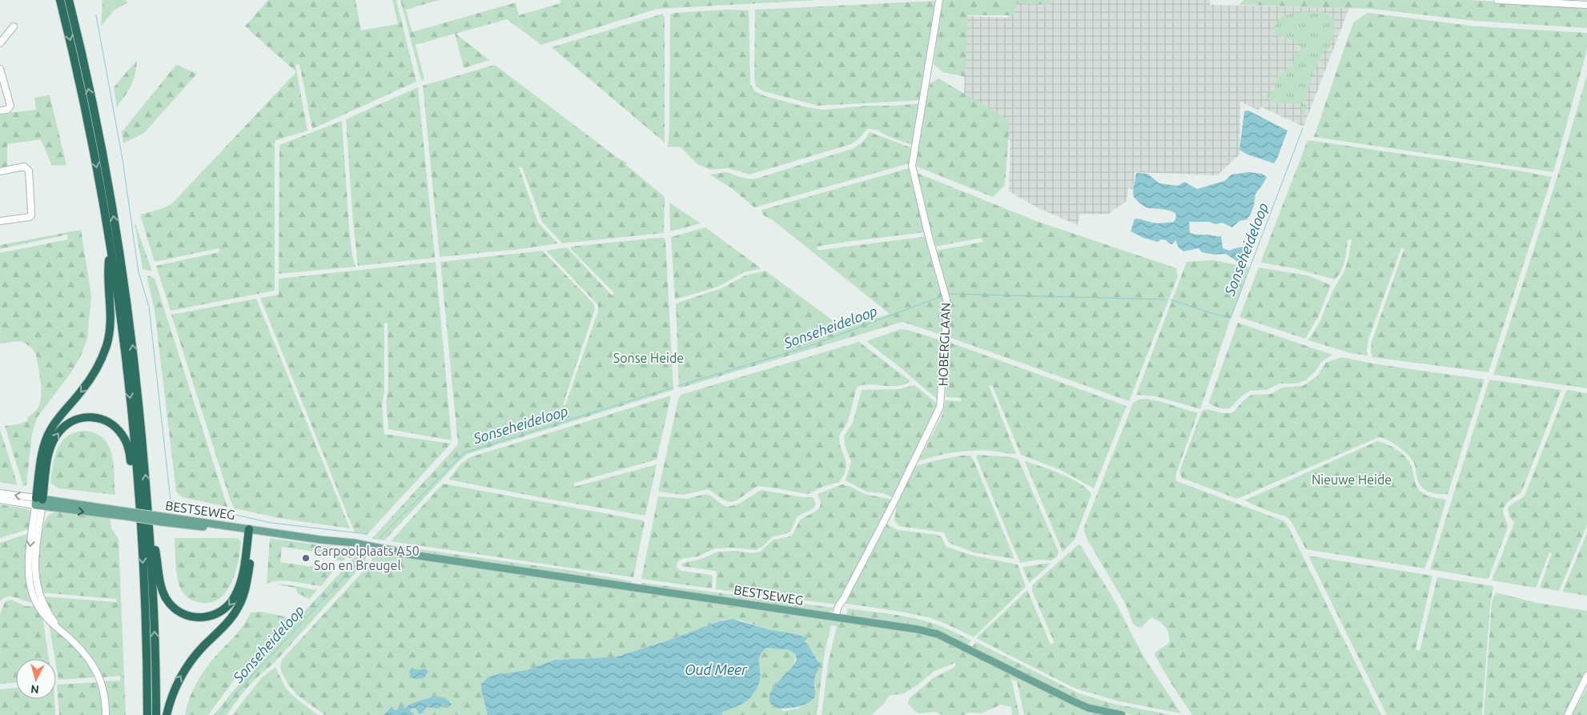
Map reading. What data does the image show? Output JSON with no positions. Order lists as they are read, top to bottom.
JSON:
{
  "streets": {
    "main road": ["BESTSEWEG"],
    "street": ["HOBERGLAAN"]
  },
  "crossings": [
    ["HOBERGLAAN", "BESTSEWEG"]
  ],
  "water": ["Sonseheideloop", "Oud Meer"],
  "parks": ["Sonse Heide", "Nieuwe Heide"],
  "places": ["Carpoolplaats A50 Son en Breugel"],
  "north": "bottom"
}
